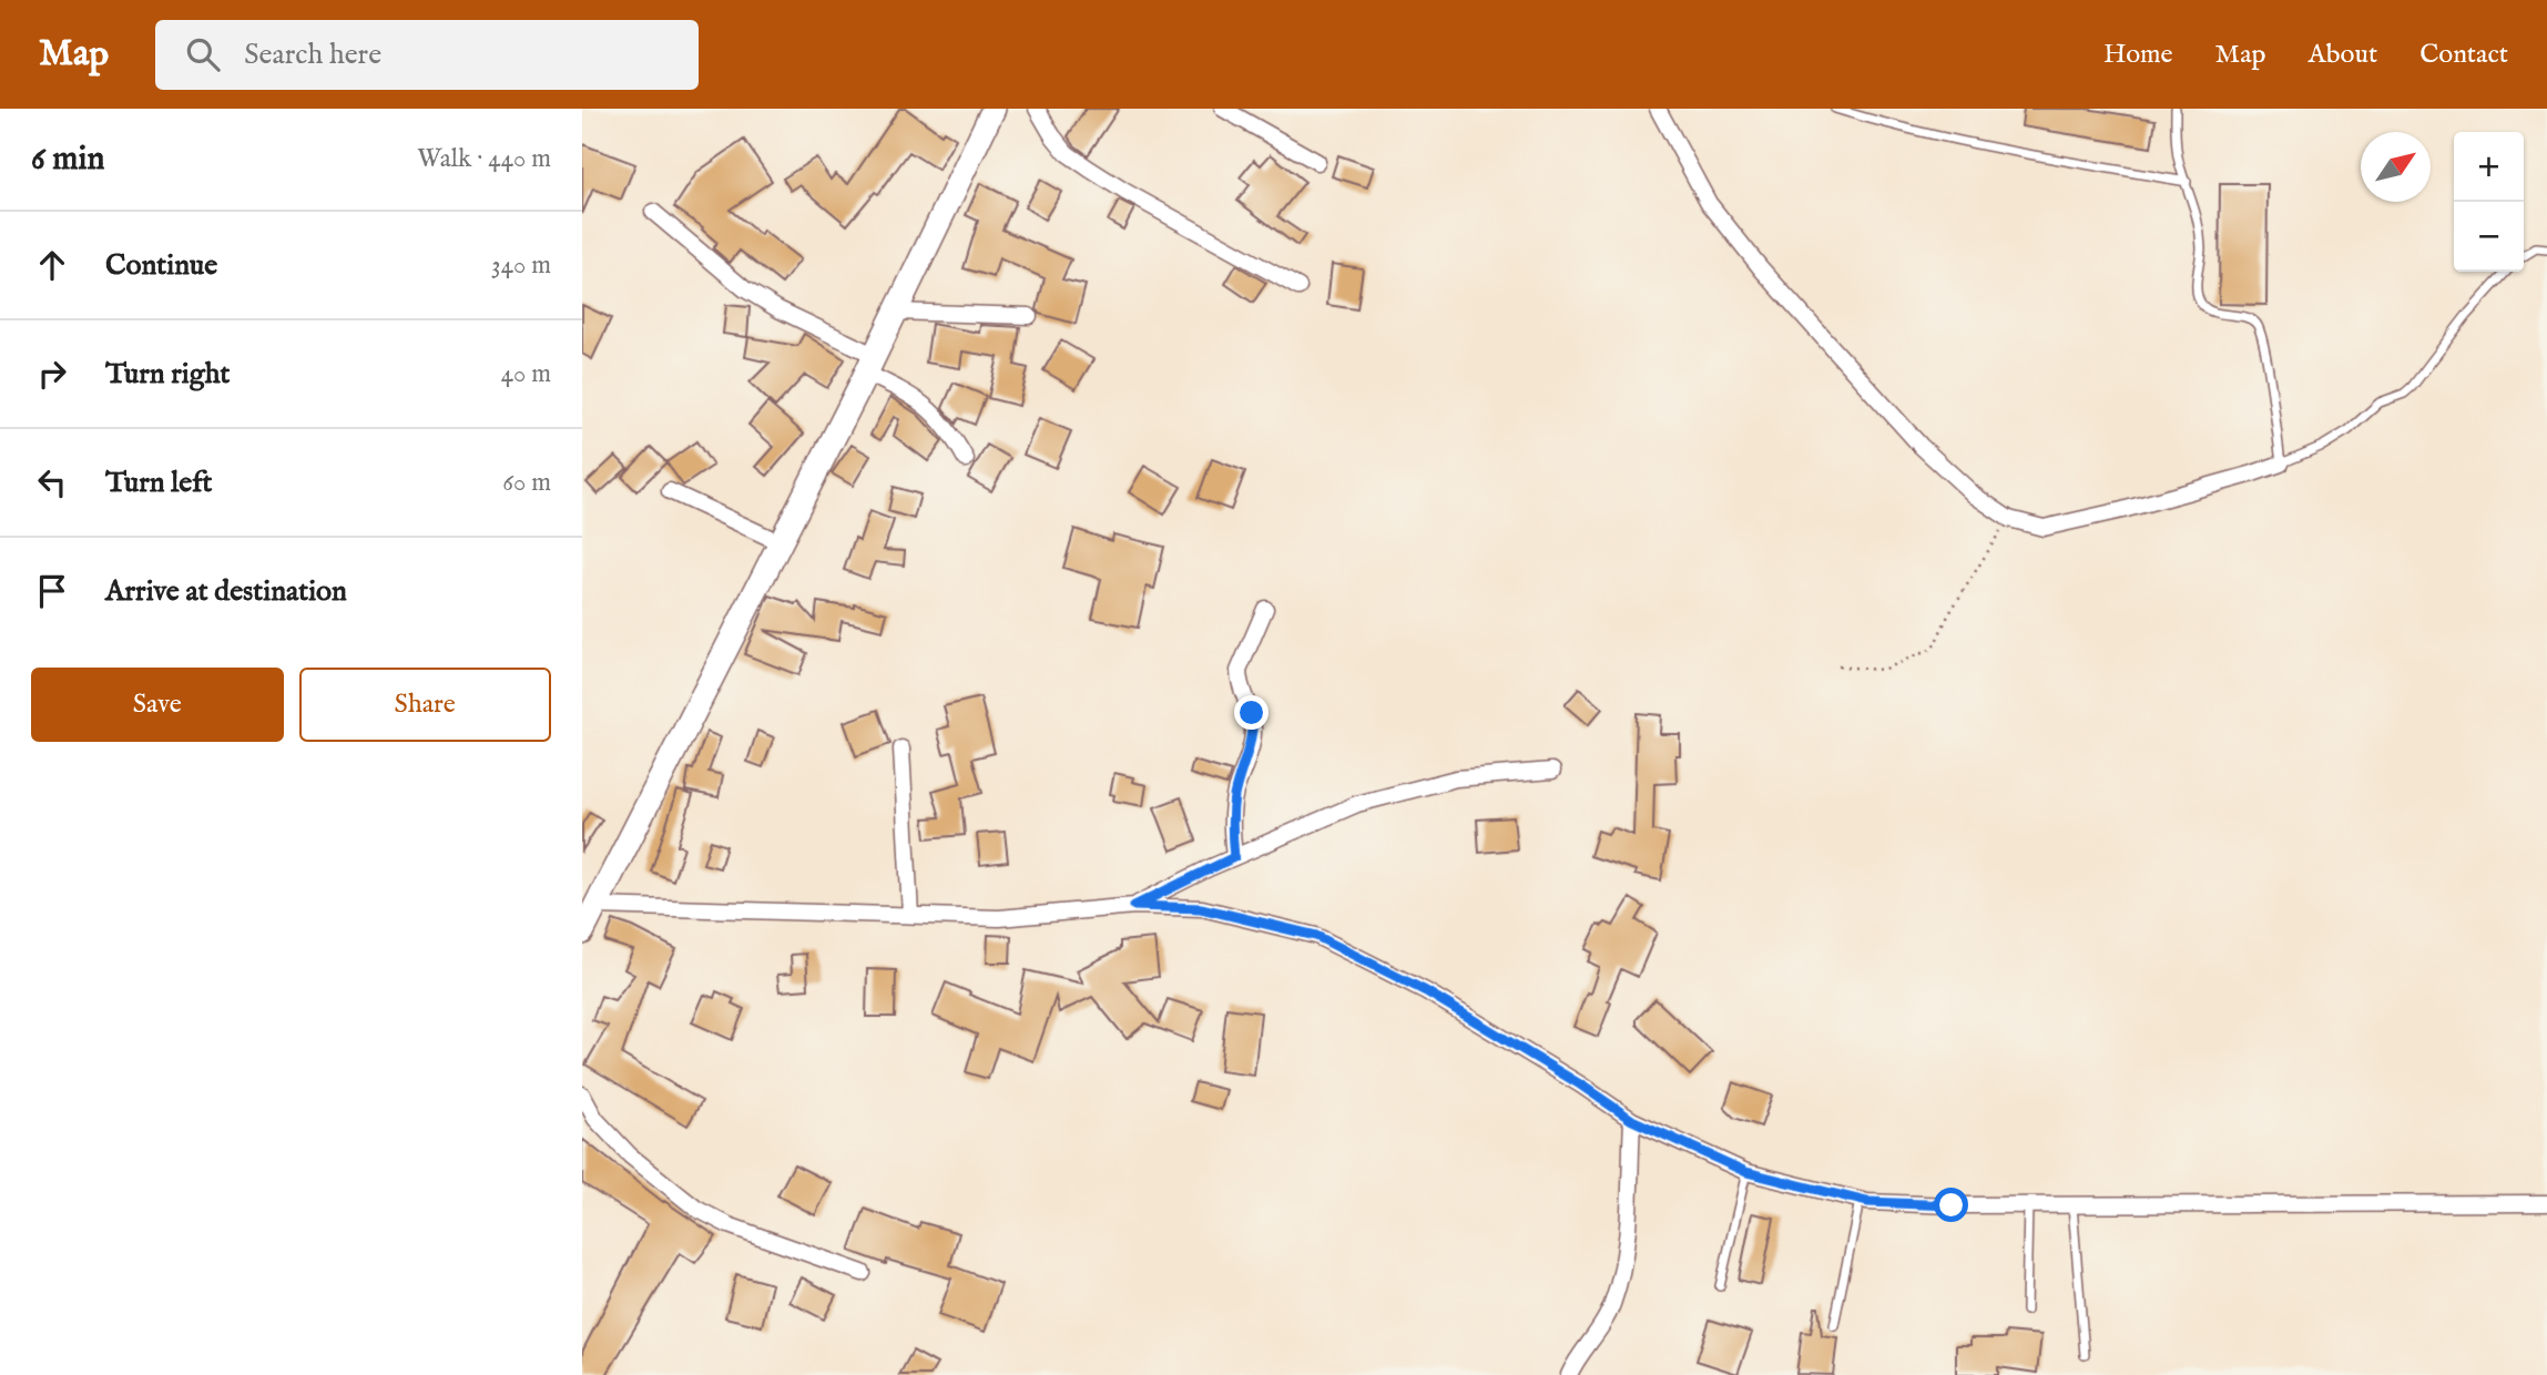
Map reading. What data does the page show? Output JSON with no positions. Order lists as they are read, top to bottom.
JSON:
{
  "north": "top right",
  "page": {
    "header": "Map",
    "search": "Search here",
    "nav": [
      "Home",
      "Map",
      "About",
      "Contact"
    ],
    "heading": ["6 min", "Walk · 440 m"],
    "map_buttons": ["+", "−"],
    "list": [
      ["Continue", "340 m"],
      ["Turn right", "40 m"],
      ["Turn left", "60 m"],
      "Arrive at destination"
    ],
    "buttons": ["Save", "Share"]
  }
}
